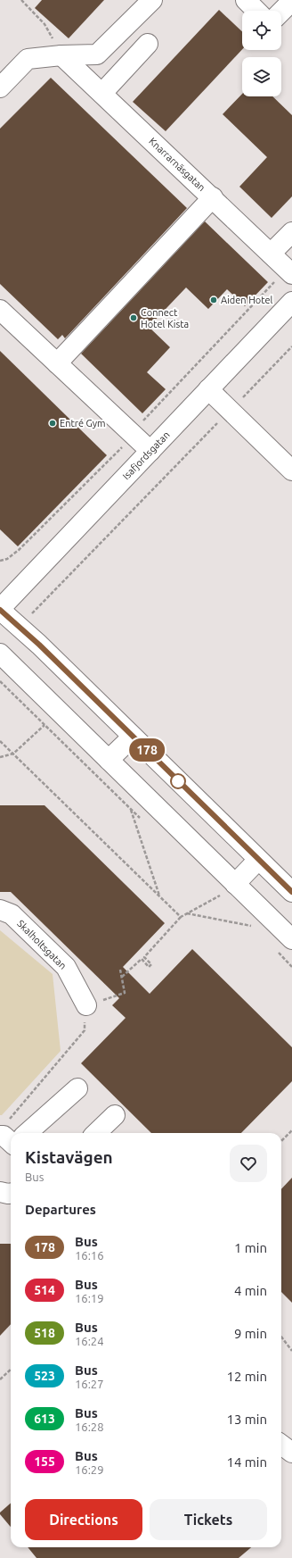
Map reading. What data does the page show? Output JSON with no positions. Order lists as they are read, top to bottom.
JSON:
{
  "streets": {
    "street": ["Knarrarnäsgatan", "Isafjordsgatan", "Skalholtsgatan"]
  },
  "places": ["Aiden Hotel", "Connect Hotel Kista", "Entré Gym"],
  "lines": ["bus line 178"],
  "page": {
    "on_map": "178",
    "heading": [
      ["Kistavägen", "Bus"],
      "Departures"
    ],
    "list": [
      {
        "mark": "178",
        "name": "Bus",
        "note": "16:16",
        "value": "1 min"
      },
      {
        "mark": "514",
        "name": "Bus",
        "note": "16:19",
        "value": "4 min"
      },
      {
        "mark": "518",
        "name": "Bus",
        "note": "16:24",
        "value": "9 min"
      },
      {
        "mark": "523",
        "name": "Bus",
        "note": "16:27",
        "value": "12 min"
      },
      {
        "mark": "613",
        "name": "Bus",
        "note": "16:28",
        "value": "13 min"
      },
      {
        "mark": "155",
        "name": "Bus",
        "note": "16:29",
        "value": "14 min"
      }
    ],
    "buttons": ["Directions", "Tickets"]
  }
}
